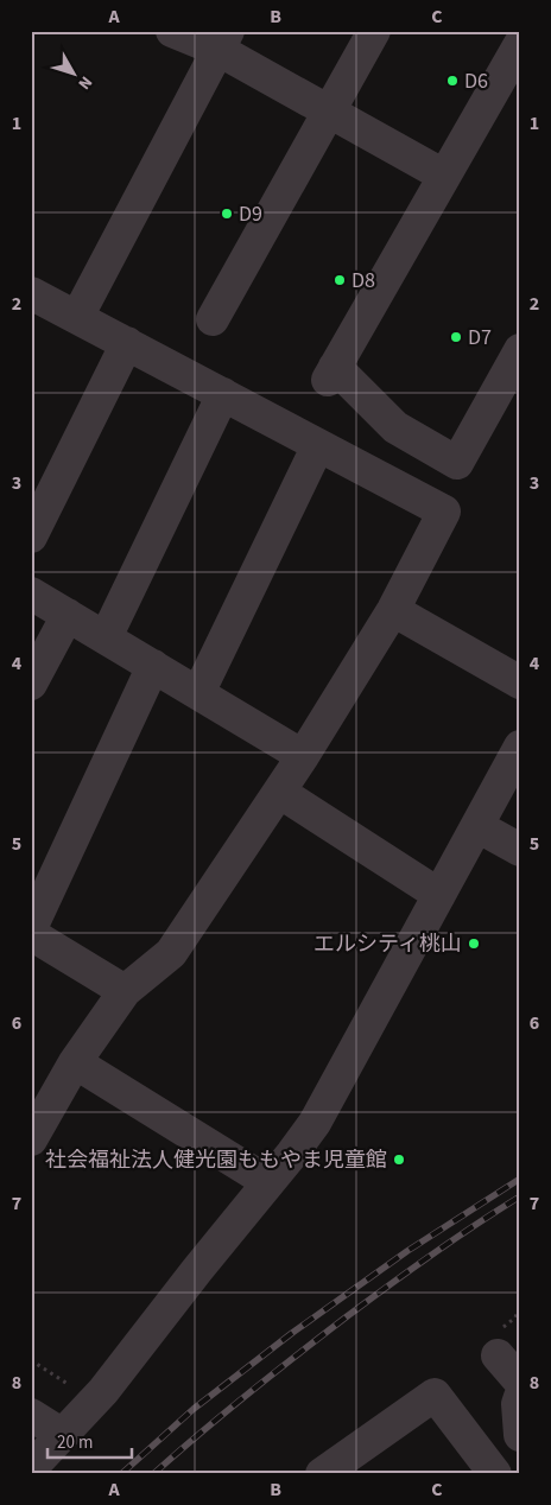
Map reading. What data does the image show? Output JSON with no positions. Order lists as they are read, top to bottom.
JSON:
{
  "places": [
    "D6",
    "D9",
    "D8",
    "D7",
    "エルシティ桃山",
    "社会福祉法人健光園ももやま児童館"
  ],
  "scale_bar": "20 m",
  "north": "bottom right",
  "grid": {
    "columns": ["A", "B", "C"],
    "rows": [
      "1",
      "2",
      "3",
      "4",
      "5",
      "6",
      "7",
      "8"
    ]
  }
}
